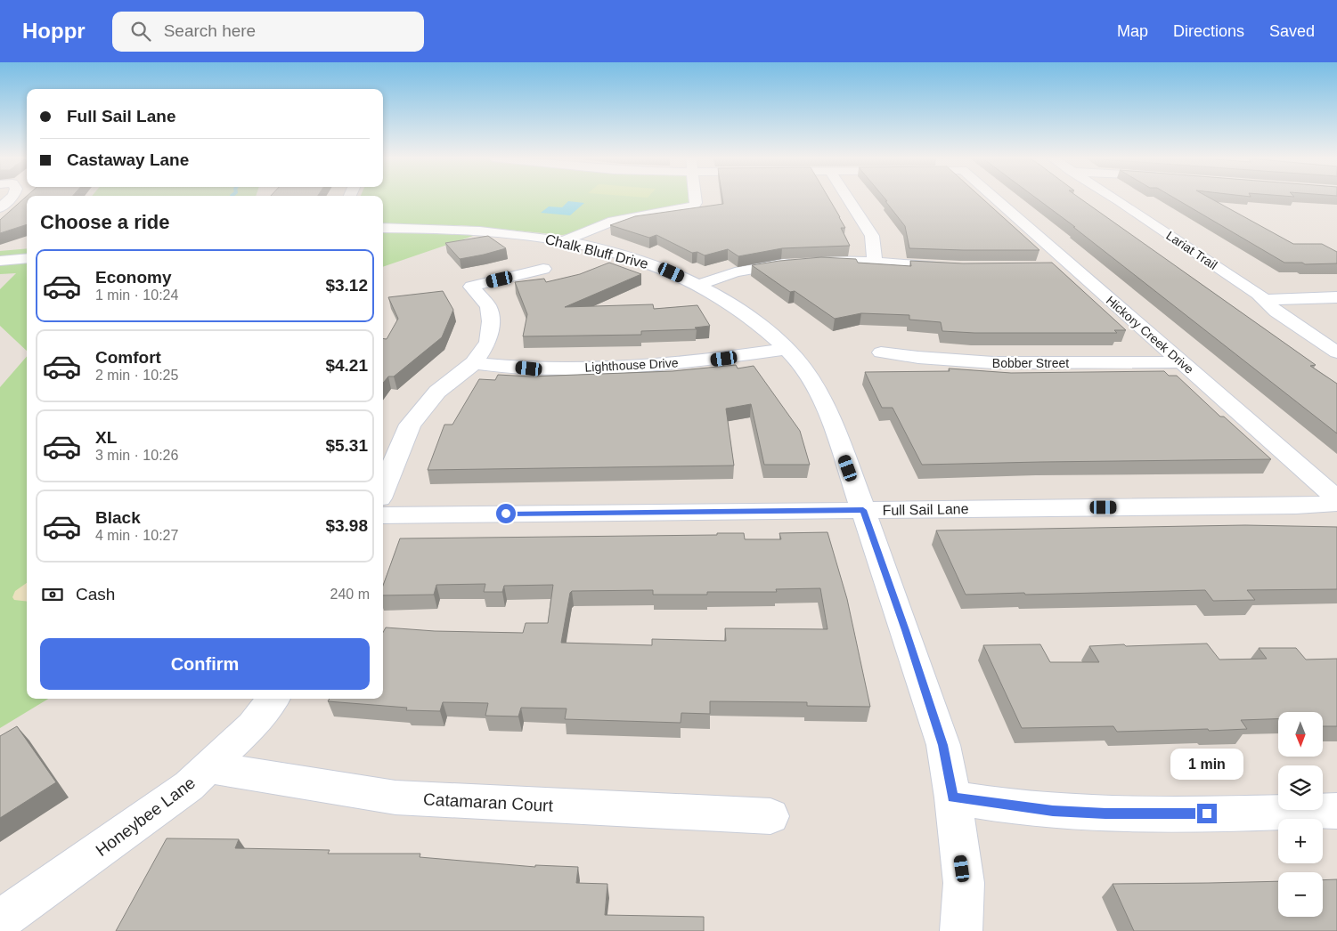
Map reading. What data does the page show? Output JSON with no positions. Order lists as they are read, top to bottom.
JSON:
{
  "streets": {
    "street": [
      "Lariat Trail",
      "Chalk Bluff Drive",
      "Hickory Creek Drive",
      "Bobber Street",
      "Lighthouse Drive",
      "Full Sail Lane",
      "Catamaran Court",
      "Honeybee Lane"
    ]
  },
  "crossings": [
    ["Chalk Bluff Drive", "Lighthouse Drive"],
    ["Chalk Bluff Drive", "Full Sail Lane"],
    ["Hickory Creek Drive", "Bobber Street"],
    ["Catamaran Court", "Honeybee Lane"]
  ],
  "north": "bottom",
  "page": {
    "header": "Hoppr",
    "search": "Search here",
    "nav": ["Map", "Directions", "Saved"],
    "banner": ["Full Sail Lane", "Castaway Lane"],
    "heading": "Choose a ride",
    "list": [
      {
        "name": "Economy",
        "note": "1 min · 10:24",
        "value": "$3.12"
      },
      {
        "name": "Comfort",
        "note": "2 min · 10:25",
        "value": "$4.21"
      },
      {
        "name": "XL",
        "note": "3 min · 10:26",
        "value": "$5.31"
      },
      {
        "name": "Black",
        "note": "4 min · 10:27",
        "value": "$3.98"
      }
    ],
    "pay": ["Cash", "240 m"],
    "buttons": "Confirm",
    "map_buttons": ["+", "−"],
    "bubble": "1 min"
  }
}
